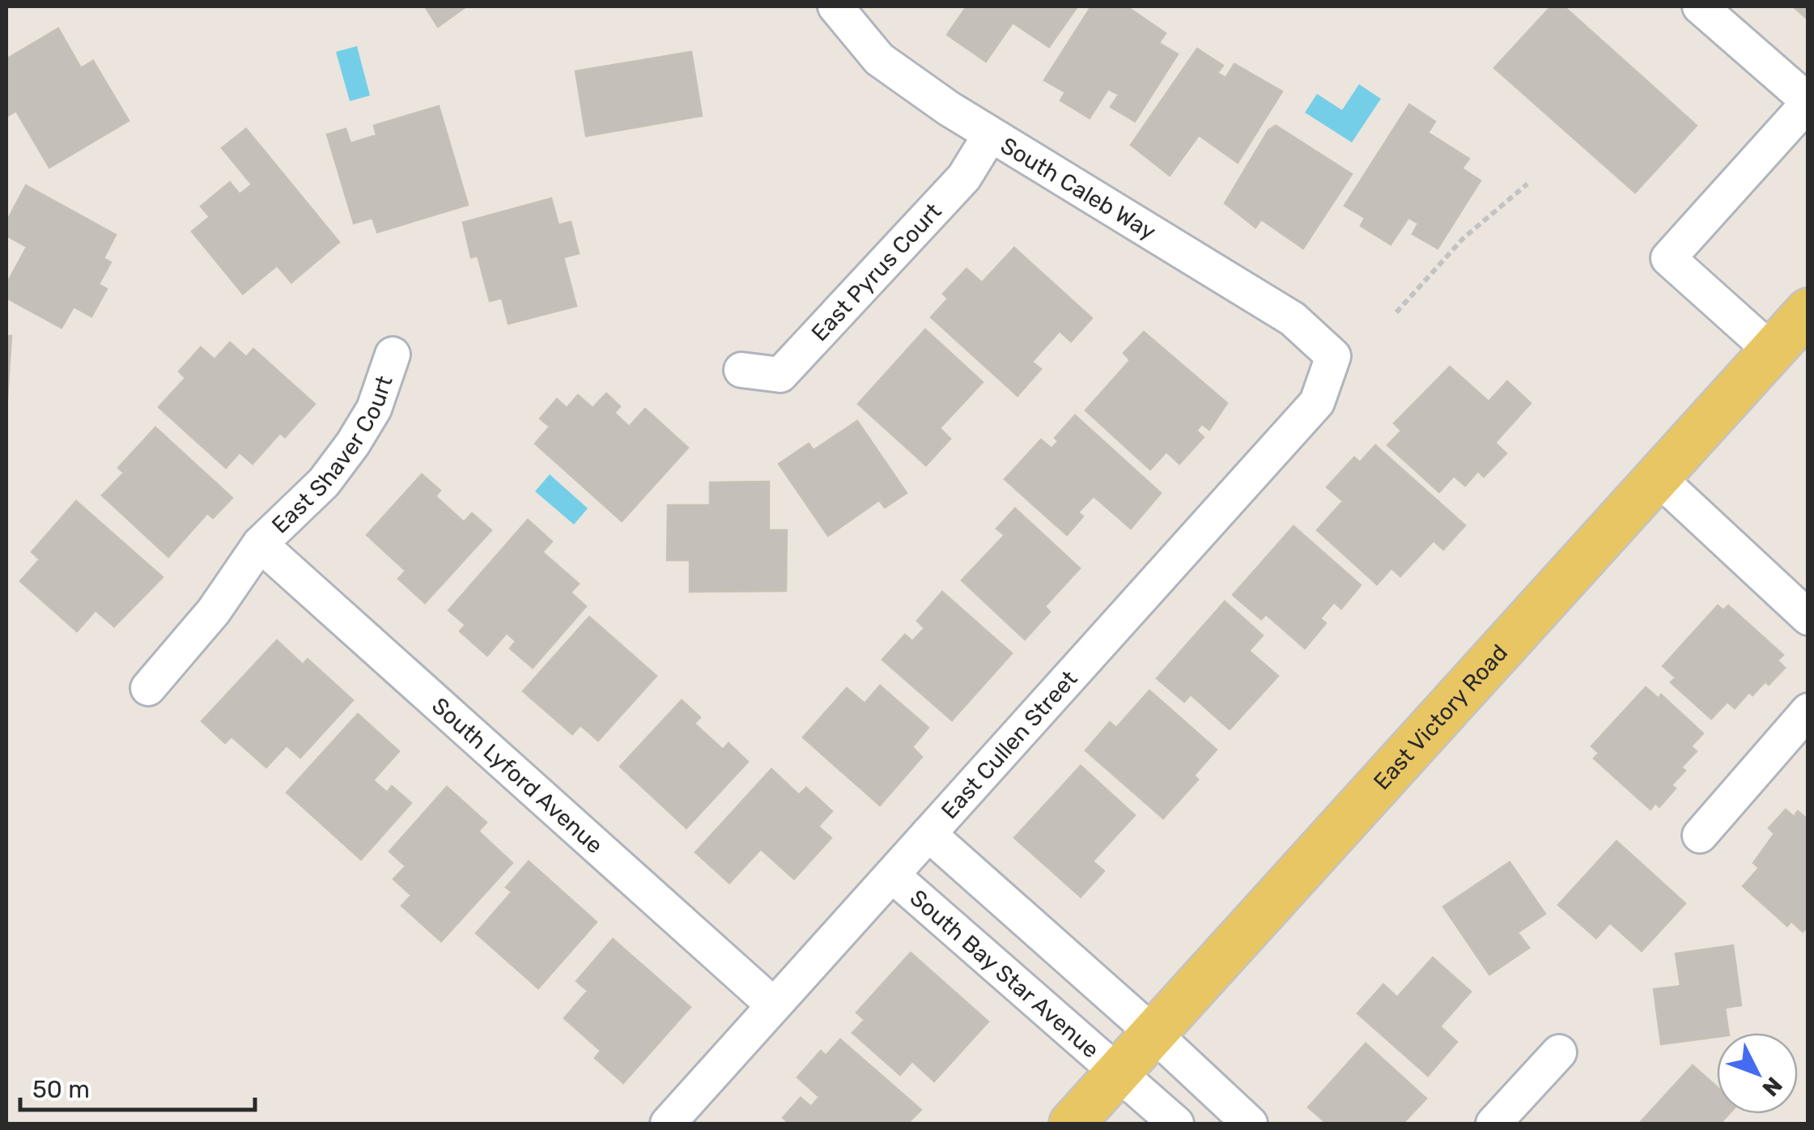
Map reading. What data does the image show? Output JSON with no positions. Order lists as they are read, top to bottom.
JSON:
{
  "streets": {
    "main road": ["East Victory Road"],
    "street": [
      "South Caleb Way",
      "East Pyrus Court",
      "East Shaver Court",
      "East Cullen Street",
      "South Lyford Avenue",
      "South Bay Star Avenue"
    ]
  },
  "crossings": [
    ["South Caleb Way", "East Pyrus Court"],
    ["South Caleb Way", "East Cullen Street"],
    ["East Shaver Court", "South Lyford Avenue"],
    ["East Victory Road", "South Bay Star Avenue"],
    ["East Cullen Street", "South Lyford Avenue"],
    ["East Cullen Street", "South Bay Star Avenue"]
  ],
  "scale_bar": "50 m",
  "north": "bottom right"
}
